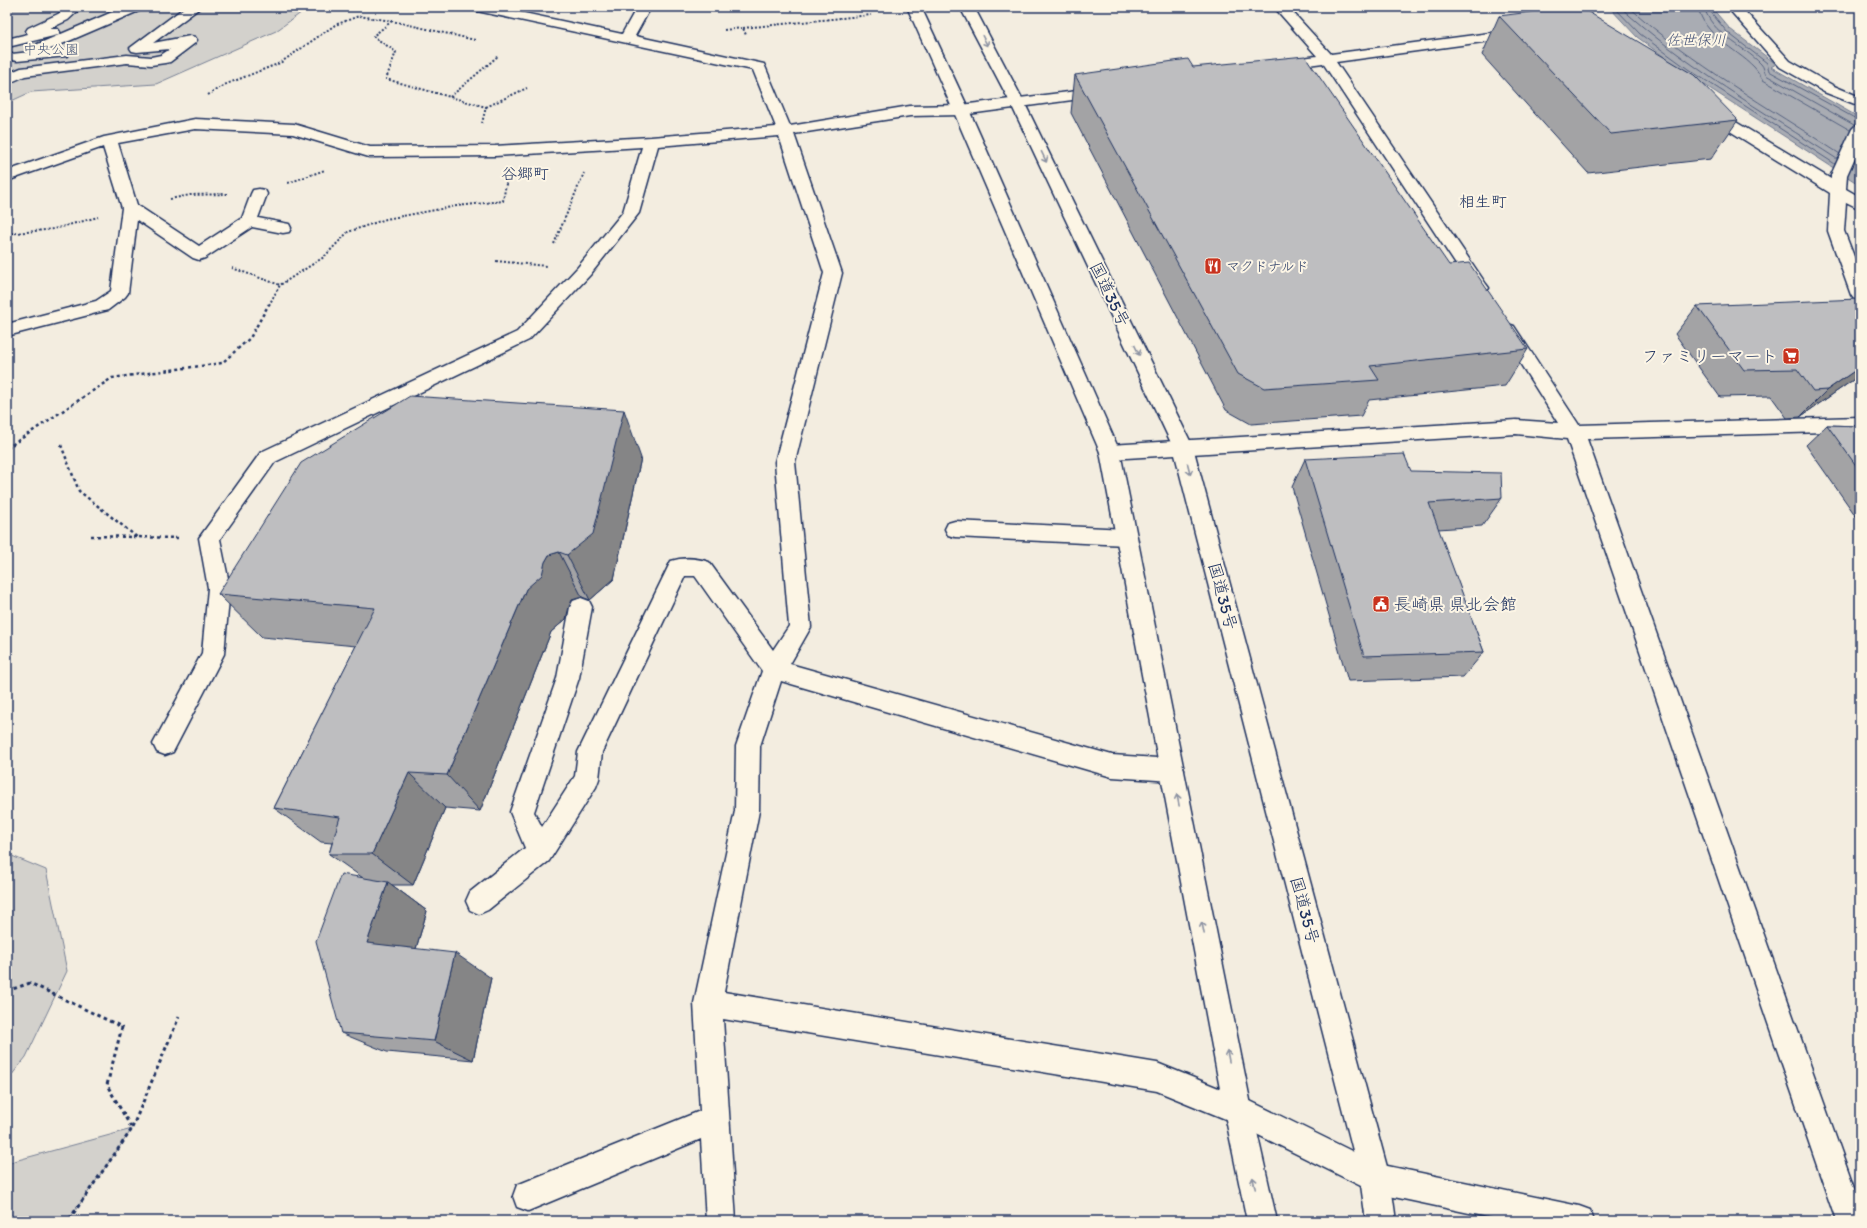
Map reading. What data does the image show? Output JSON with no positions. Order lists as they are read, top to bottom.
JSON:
{
  "streets": {
    "main road": ["国道35号"]
  },
  "districts": ["谷郷町", "相生町"],
  "water": ["佐世保川"],
  "parks": ["中央公園"],
  "places": {
    "restaurant": ["マクドナルド"],
    "supermarket": ["ファミリーマート"],
    "public building": ["長崎県 県北会館"]
  }
}
